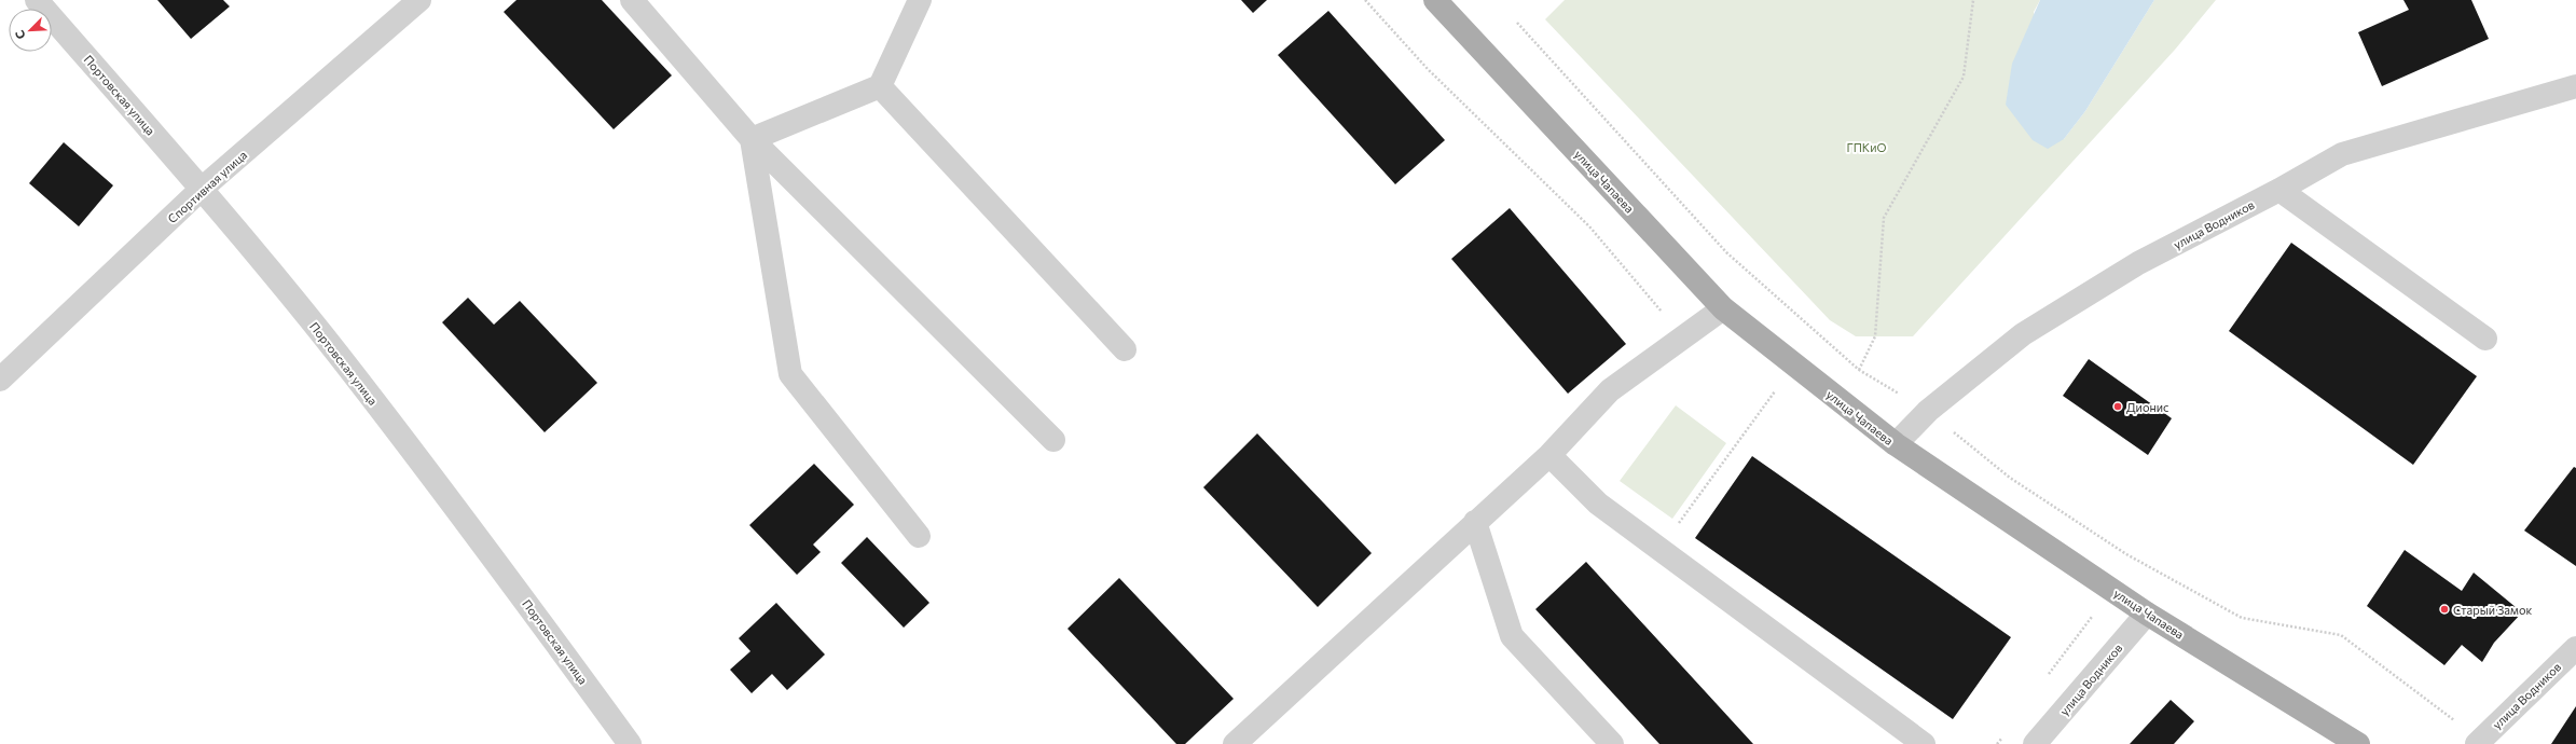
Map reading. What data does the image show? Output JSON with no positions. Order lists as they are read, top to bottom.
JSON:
{
  "streets": {
    "main road": ["улица Чапаева"],
    "street": ["Портовская улица", "Спортивная улица", "улица Водников"]
  },
  "crossings": [
    ["Портовская улица", "Спортивная улица"],
    ["улица Чапаева", "улица Водников"]
  ],
  "parks": ["ГПКиО"],
  "places": ["Дионис", "Старый Замок"],
  "north": "bottom left"
}
